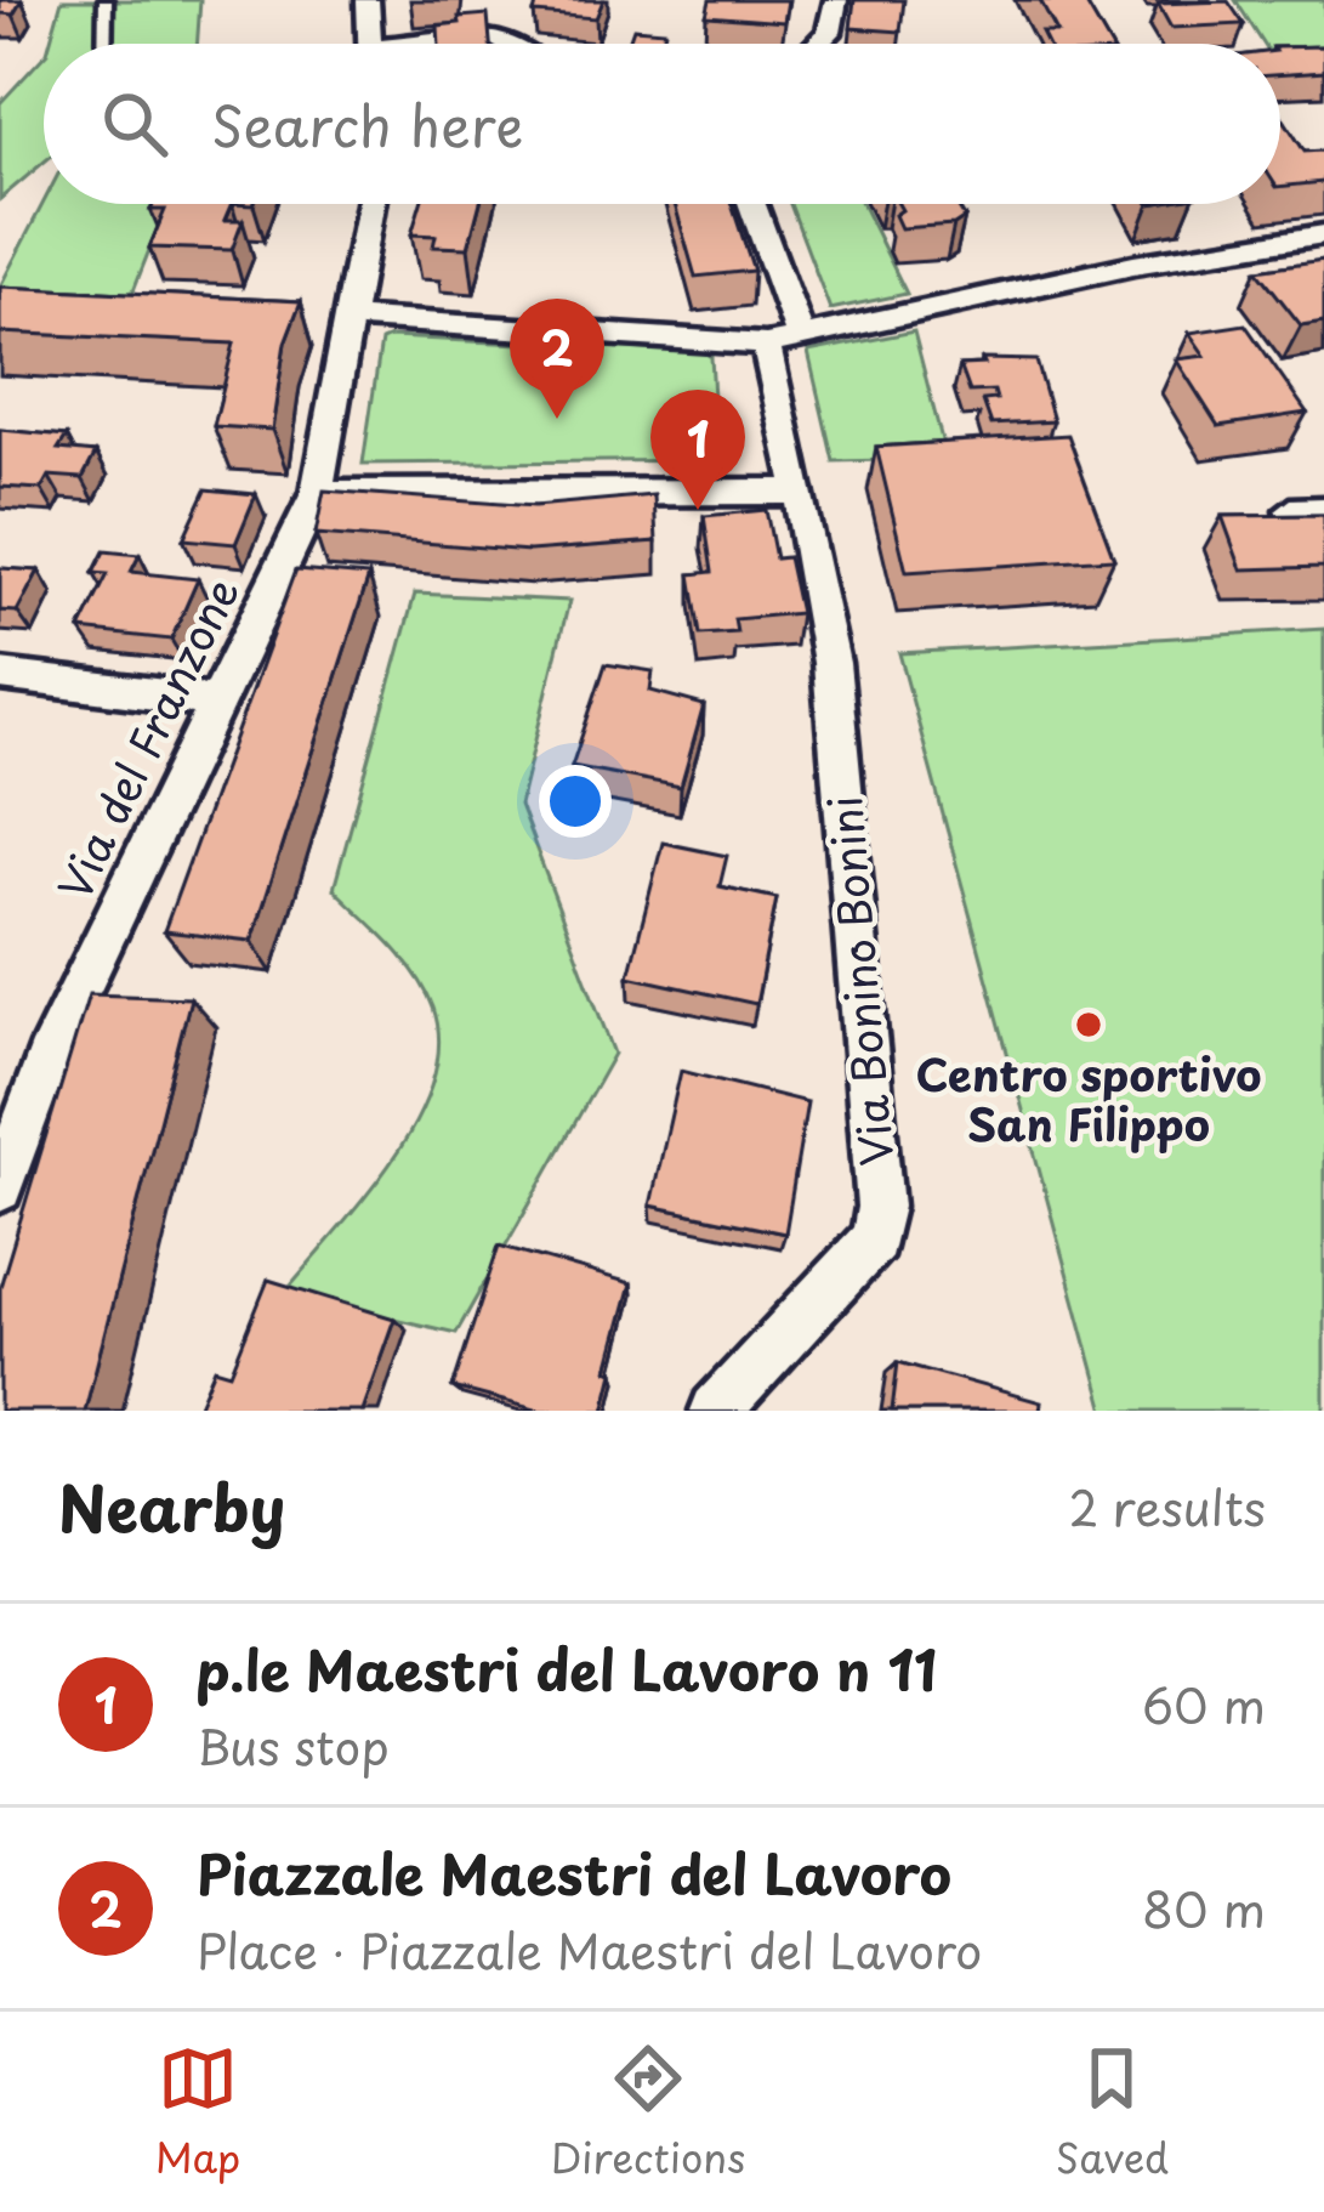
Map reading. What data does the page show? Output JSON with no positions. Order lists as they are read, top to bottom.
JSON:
{
  "streets": {
    "street": ["Via del Franzone", "Via Bonino Bonini"]
  },
  "places": ["Centro sportivo San Filippo"],
  "page": {
    "search": "Search here",
    "pins": ["2", "1"],
    "heading": ["Nearby", "2 results"],
    "list": [
      {
        "mark": "1",
        "name": "p.le Maestri del Lavoro n 11",
        "note": "Bus stop",
        "value": "60 m"
      },
      {
        "mark": "2",
        "name": "Piazzale Maestri del Lavoro",
        "note": "Place · Piazzale Maestri del Lavoro",
        "value": "80 m"
      }
    ],
    "nav": ["Map", "Directions", "Saved"]
  }
}
